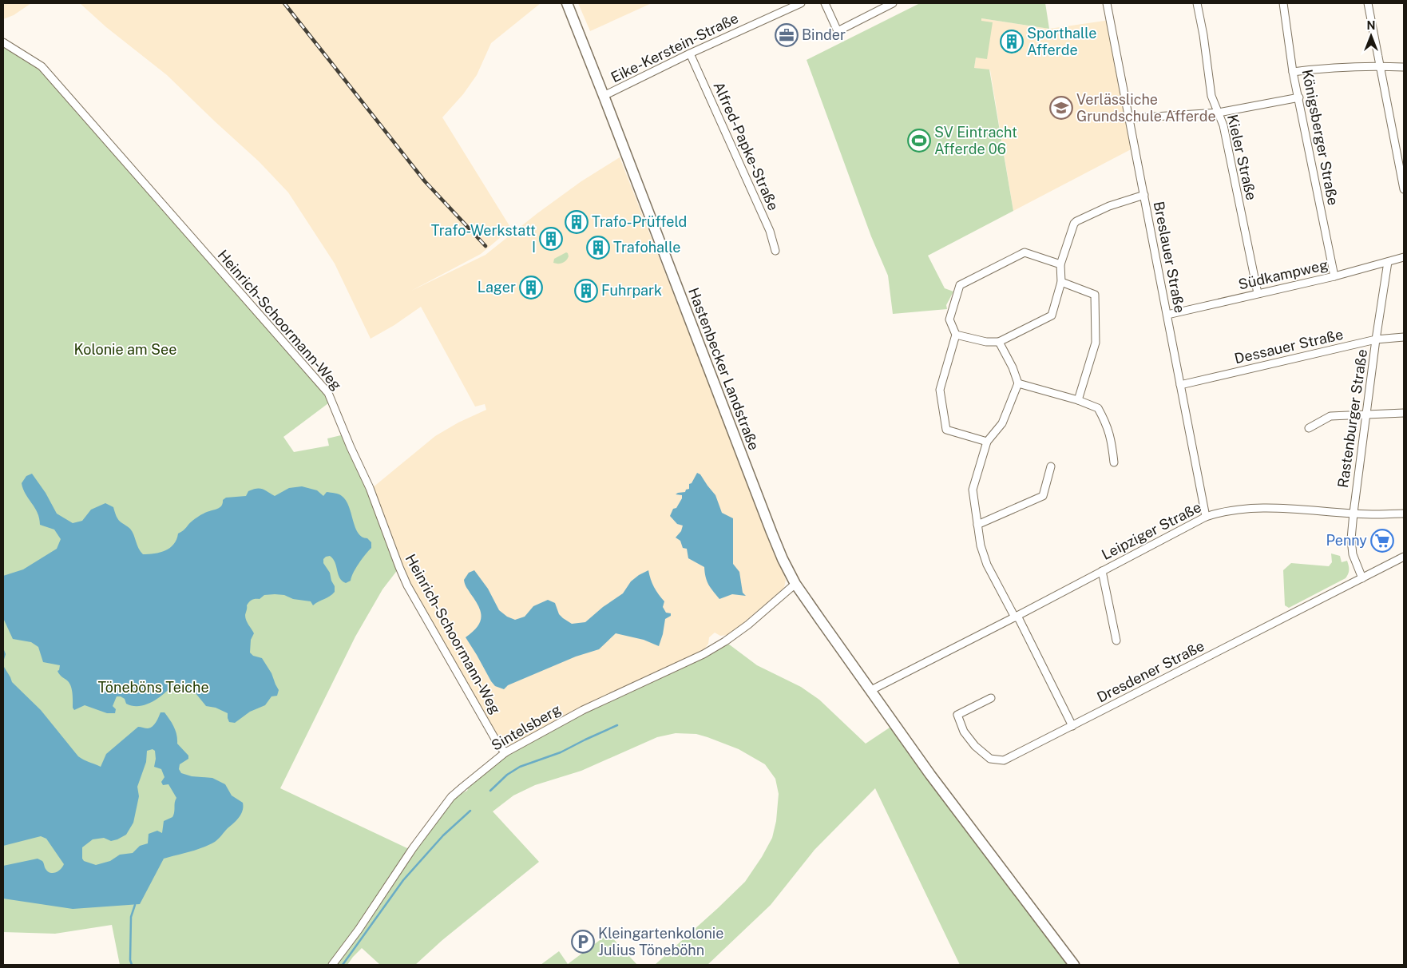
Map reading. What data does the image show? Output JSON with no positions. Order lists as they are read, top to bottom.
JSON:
{
  "streets": {
    "main road": ["Hastenbecker Landstraße"],
    "street": [
      "Eike-Kerstein-Straße",
      "Königsberger Straße",
      "Alfred-Papke-Straße",
      "Kieler Straße",
      "Breslauer Straße",
      "Südkampweg",
      "Heinrich-Schoormann-Weg",
      "Dessauer Straße",
      "Rastenburger Straße",
      "Leipziger Straße",
      "Dresdener Straße",
      "Sintelsberg"
    ]
  },
  "crossings": [
    ["Eike-Kerstein-Straße", "Alfred-Papke-Straße"],
    ["Eike-Kerstein-Straße", "Hastenbecker Landstraße"],
    ["Königsberger Straße", "Südkampweg"],
    ["Kieler Straße", "Südkampweg"],
    ["Breslauer Straße", "Südkampweg"],
    ["Breslauer Straße", "Dessauer Straße"],
    ["Breslauer Straße", "Leipziger Straße"],
    ["Südkampweg", "Rastenburger Straße"],
    ["Heinrich-Schoormann-Weg", "Sintelsberg"],
    ["Dessauer Straße", "Rastenburger Straße"],
    ["Hastenbecker Landstraße", "Leipziger Straße"],
    ["Hastenbecker Landstraße", "Sintelsberg"],
    ["Rastenburger Straße", "Leipziger Straße"],
    ["Rastenburger Straße", "Dresdener Straße"]
  ],
  "parks": ["Kolonie am See", "Töneböns Teiche"],
  "places": {
    "office": ["Binder"],
    "building": [
      "Sporthalle Afferde",
      "Trafo-Prüffeld",
      "Trafo-Werkstatt I",
      "Trafohalle",
      "Lager",
      "Fuhrpark"
    ],
    "school or university": ["Verlässliche Grundschule Afferde"],
    "sports": ["SV Eintracht Afferde 06"],
    "supermarket": ["Penny"],
    "parking": ["Kleingartenkolonie Julius Töneböhn"]
  },
  "north": "top"
}
